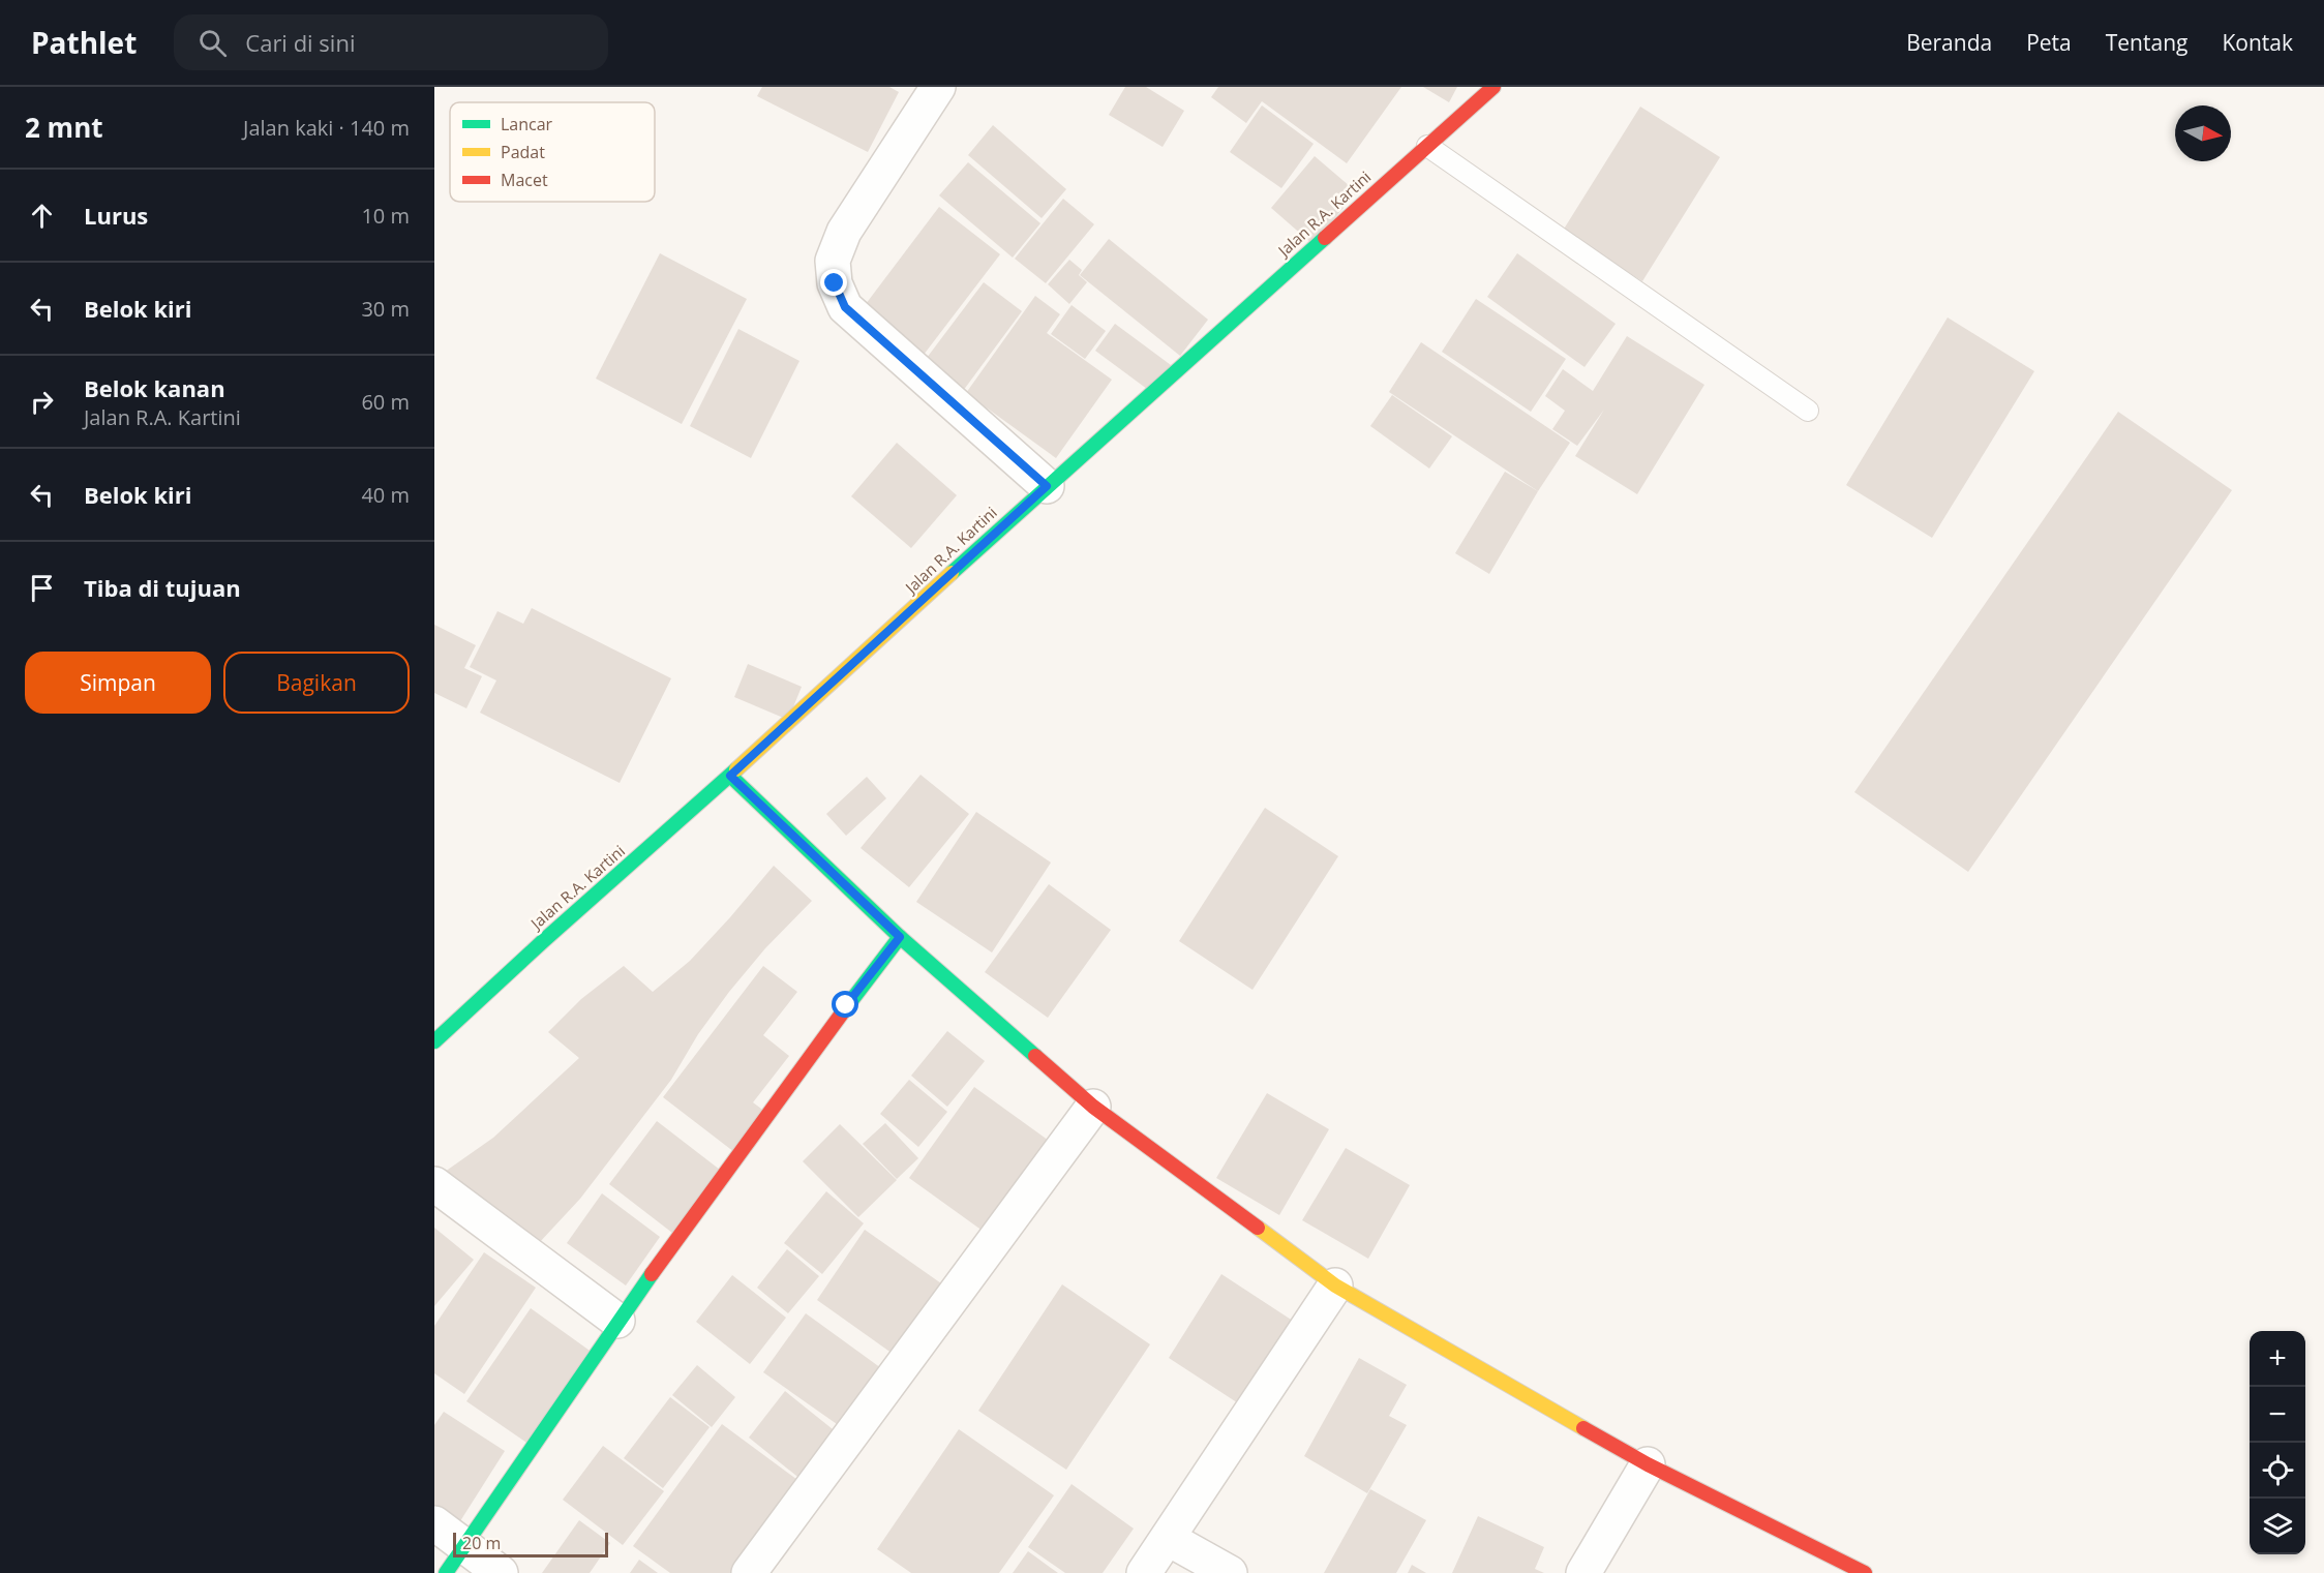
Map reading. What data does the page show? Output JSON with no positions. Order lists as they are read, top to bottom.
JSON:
{
  "streets": {
    "street": ["Jalan R.A. Kartini"]
  },
  "legend": ["Lancar", "Padat", "Macet"],
  "scale_bar": "20 m",
  "north": "right",
  "page": {
    "header": "Pathlet",
    "search": "Cari di sini",
    "nav": [
      "Beranda",
      "Peta",
      "Tentang",
      "Kontak"
    ],
    "heading": ["2 mnt", "Jalan kaki · 140 m"],
    "list": [
      ["Lurus", "10 m"],
      ["Belok kiri", "30 m"],
      ["Belok kanan", "Jalan R.A. Kartini", "60 m"],
      ["Belok kiri", "40 m"],
      "Tiba di tujuan"
    ],
    "buttons": ["Simpan", "Bagikan"],
    "map_buttons": ["+", "−"],
    "scale": "20 m"
  }
}
